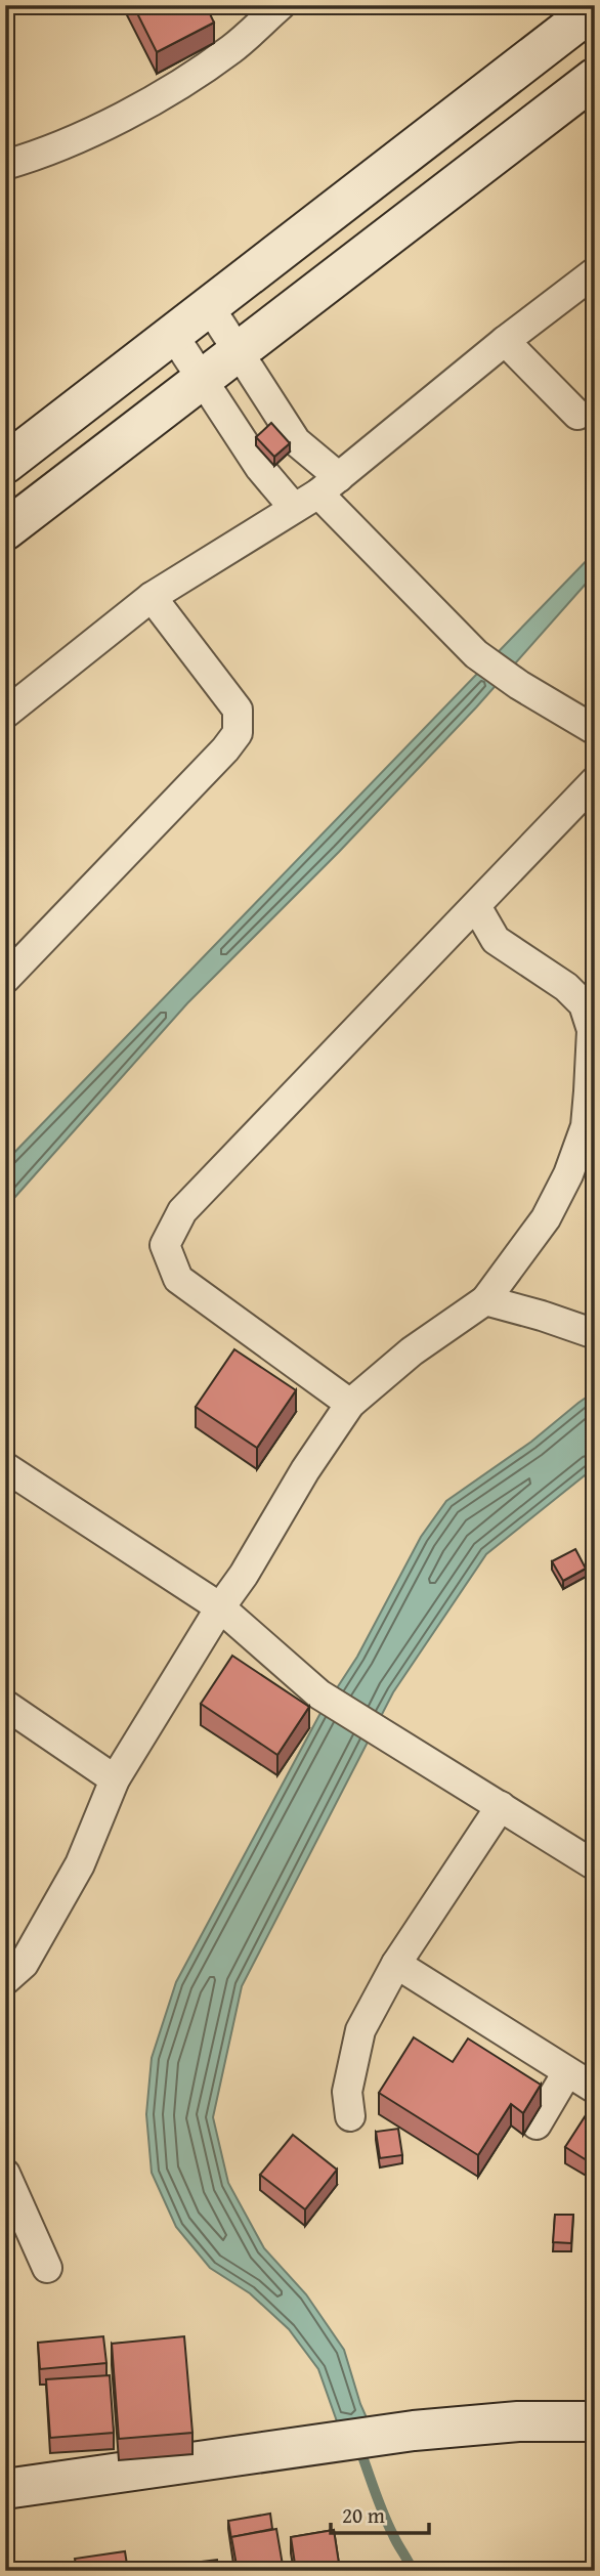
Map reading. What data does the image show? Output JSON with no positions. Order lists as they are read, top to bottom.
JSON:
{
  "scale_bar": "20 m"
}
